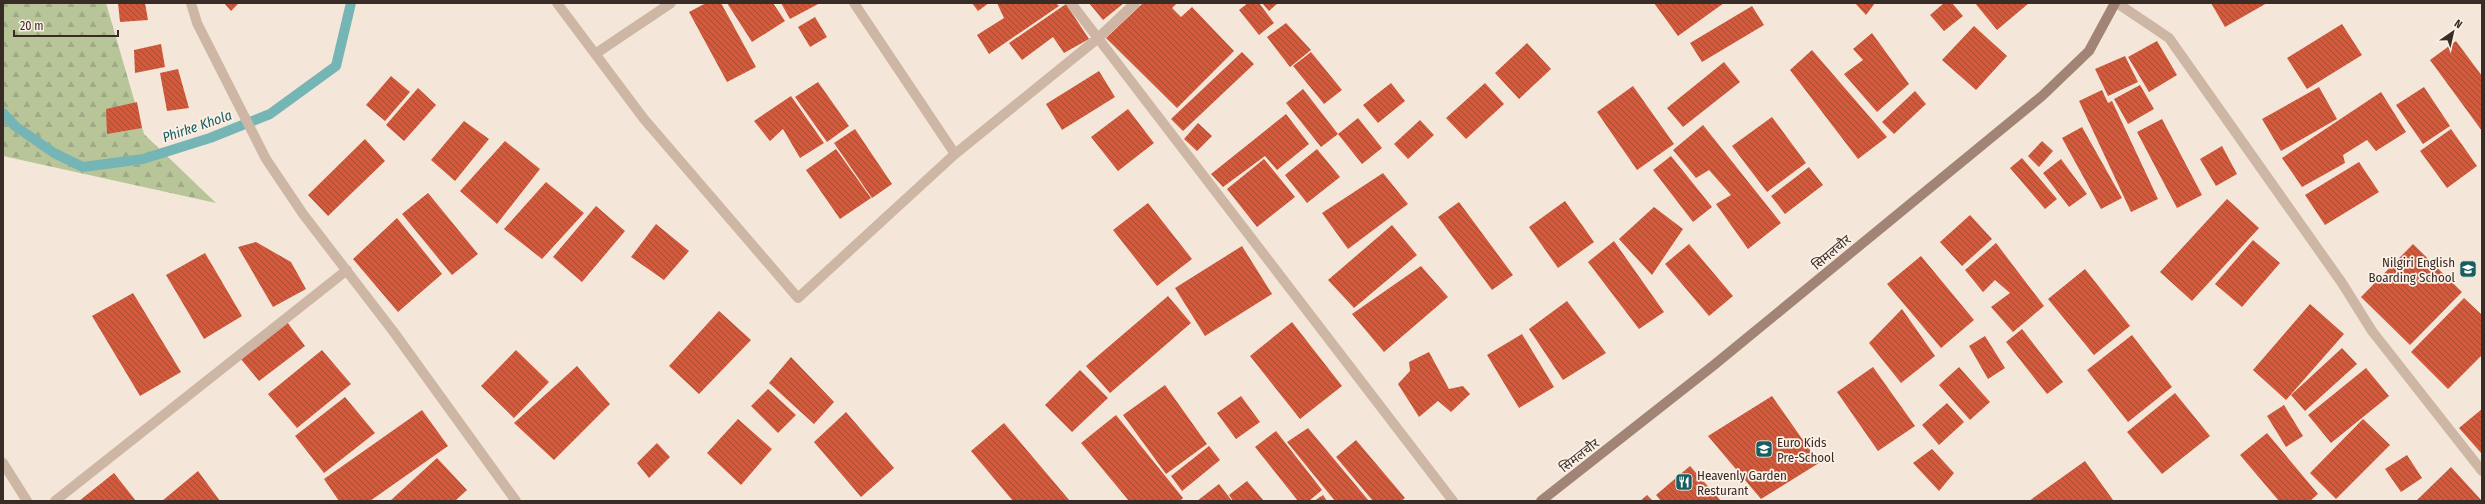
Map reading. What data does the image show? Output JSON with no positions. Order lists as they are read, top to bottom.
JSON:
{
  "streets": {
    "main road": ["सिमलचौर"]
  },
  "water": ["Phirke Khola"],
  "places": {
    "school or university": ["Nilgiri English Boarding School", "Euro Kids Pre-School"],
    "restaurant": ["Heavenly Garden Resturant"]
  },
  "scale_bar": "20 m",
  "north": "top right"
}
